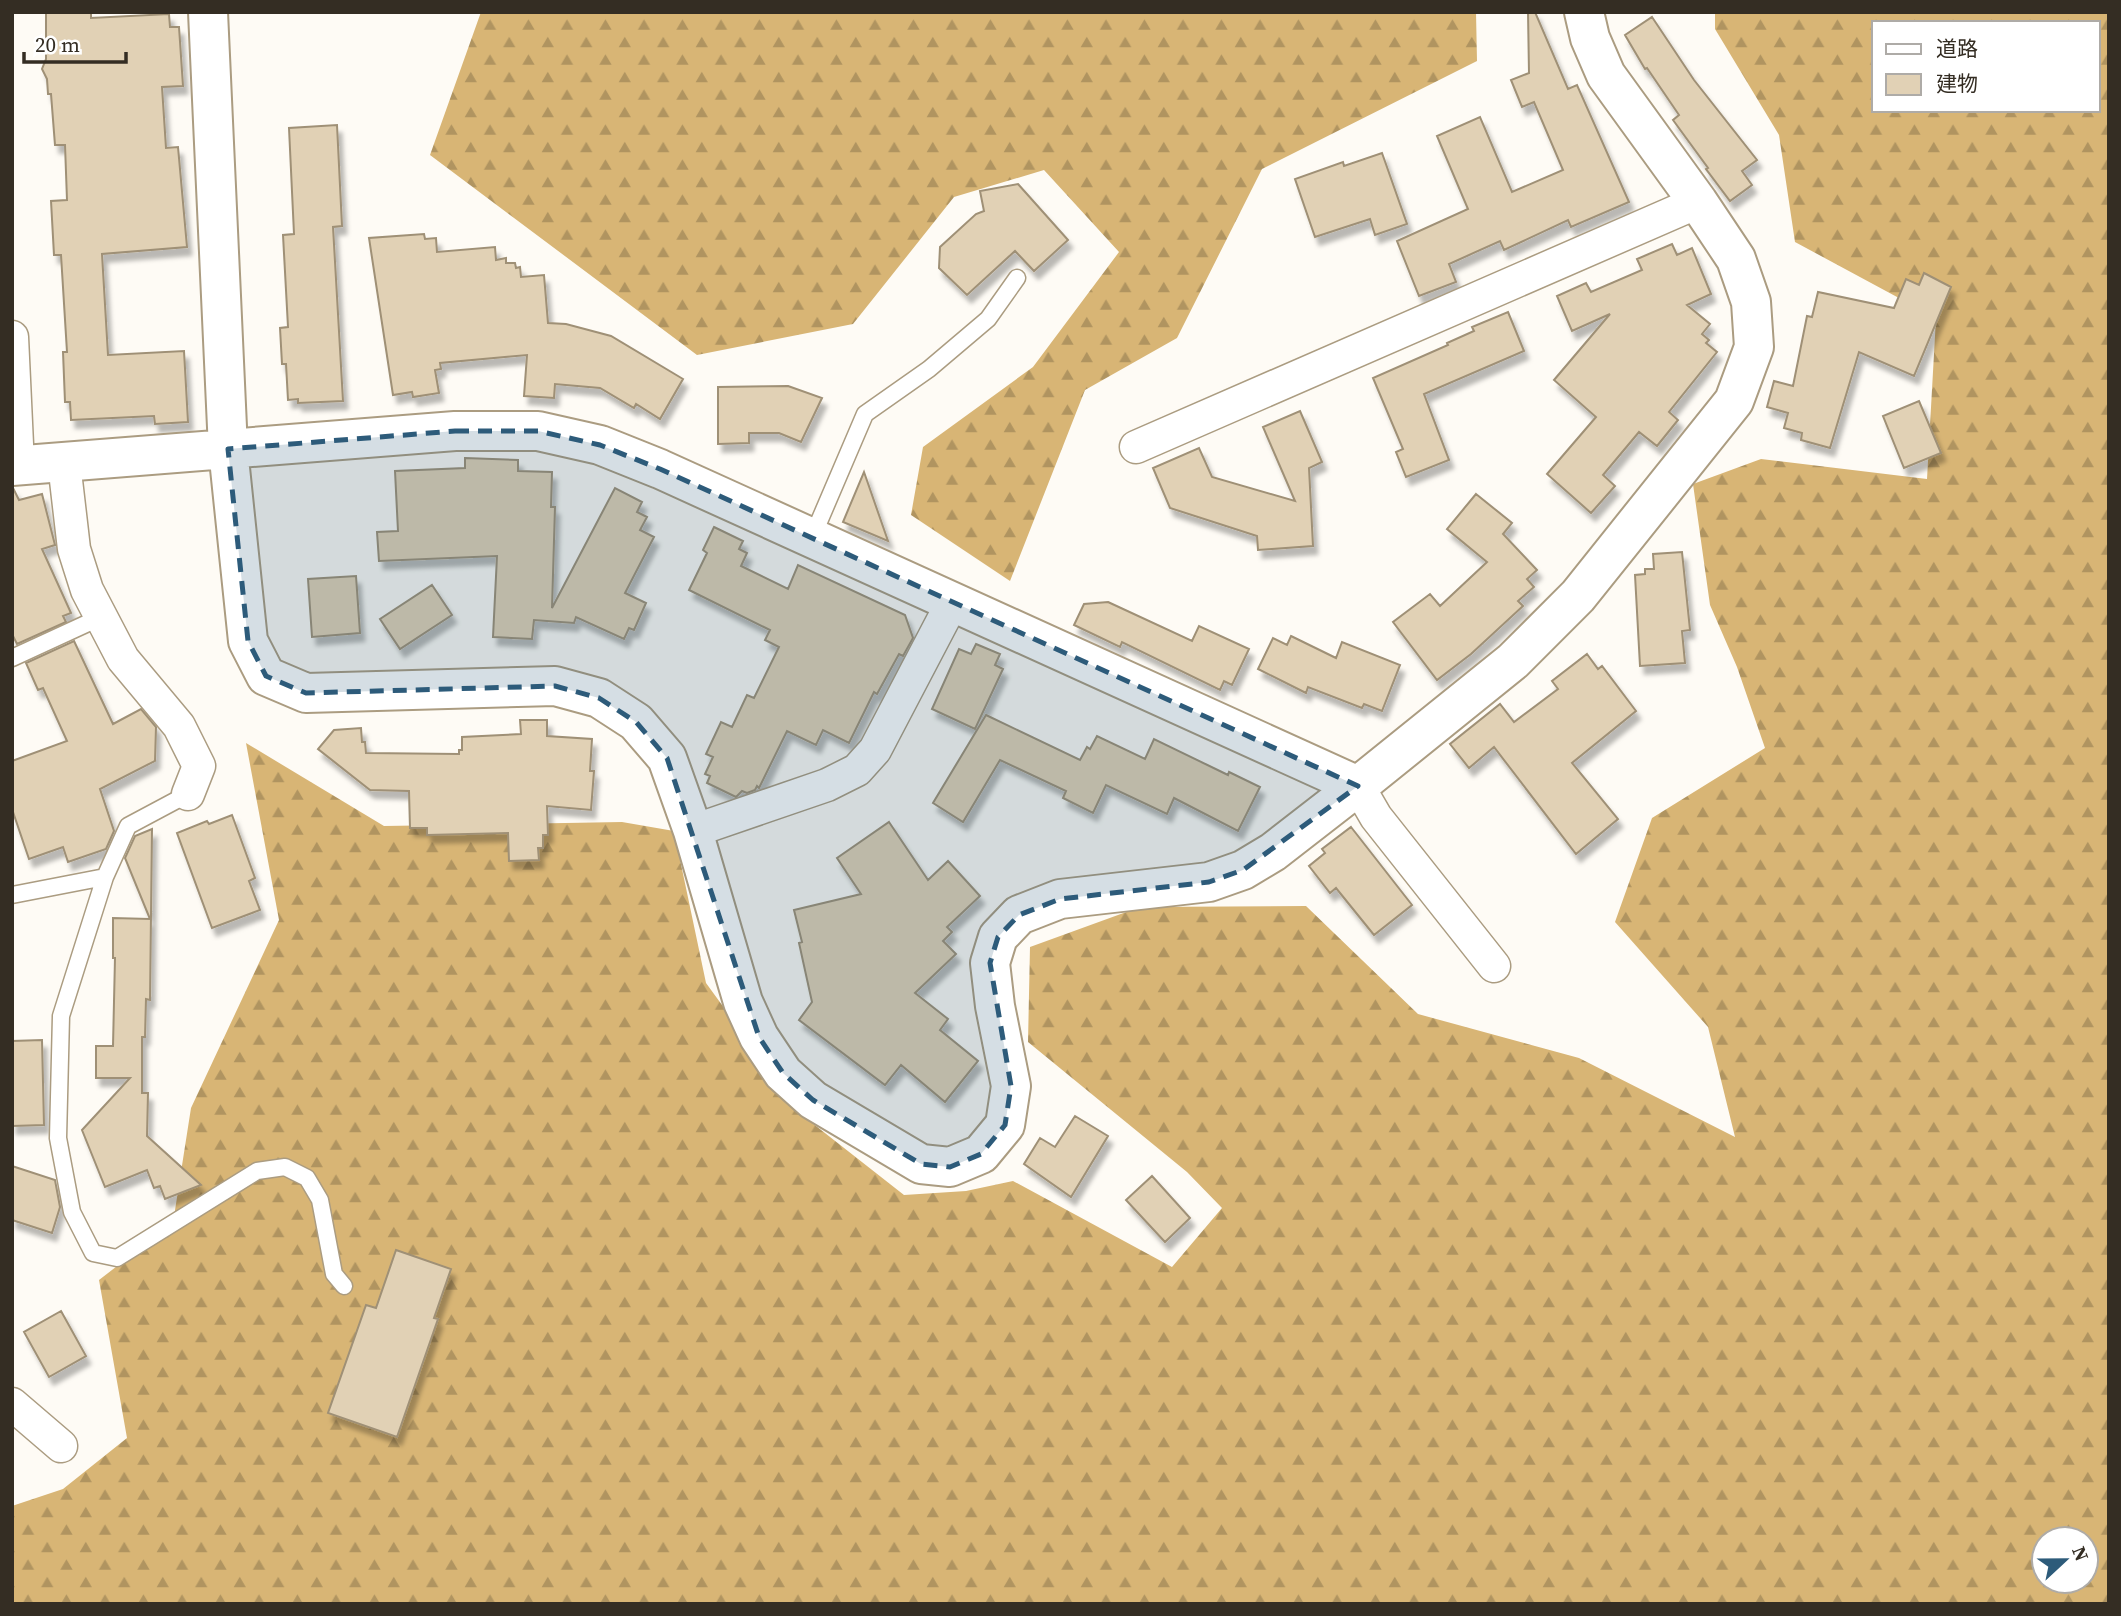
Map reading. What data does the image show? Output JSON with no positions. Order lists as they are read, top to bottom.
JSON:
{
  "legend": ["道路", "建物"],
  "scale_bar": "20 m",
  "north": "right"
}
